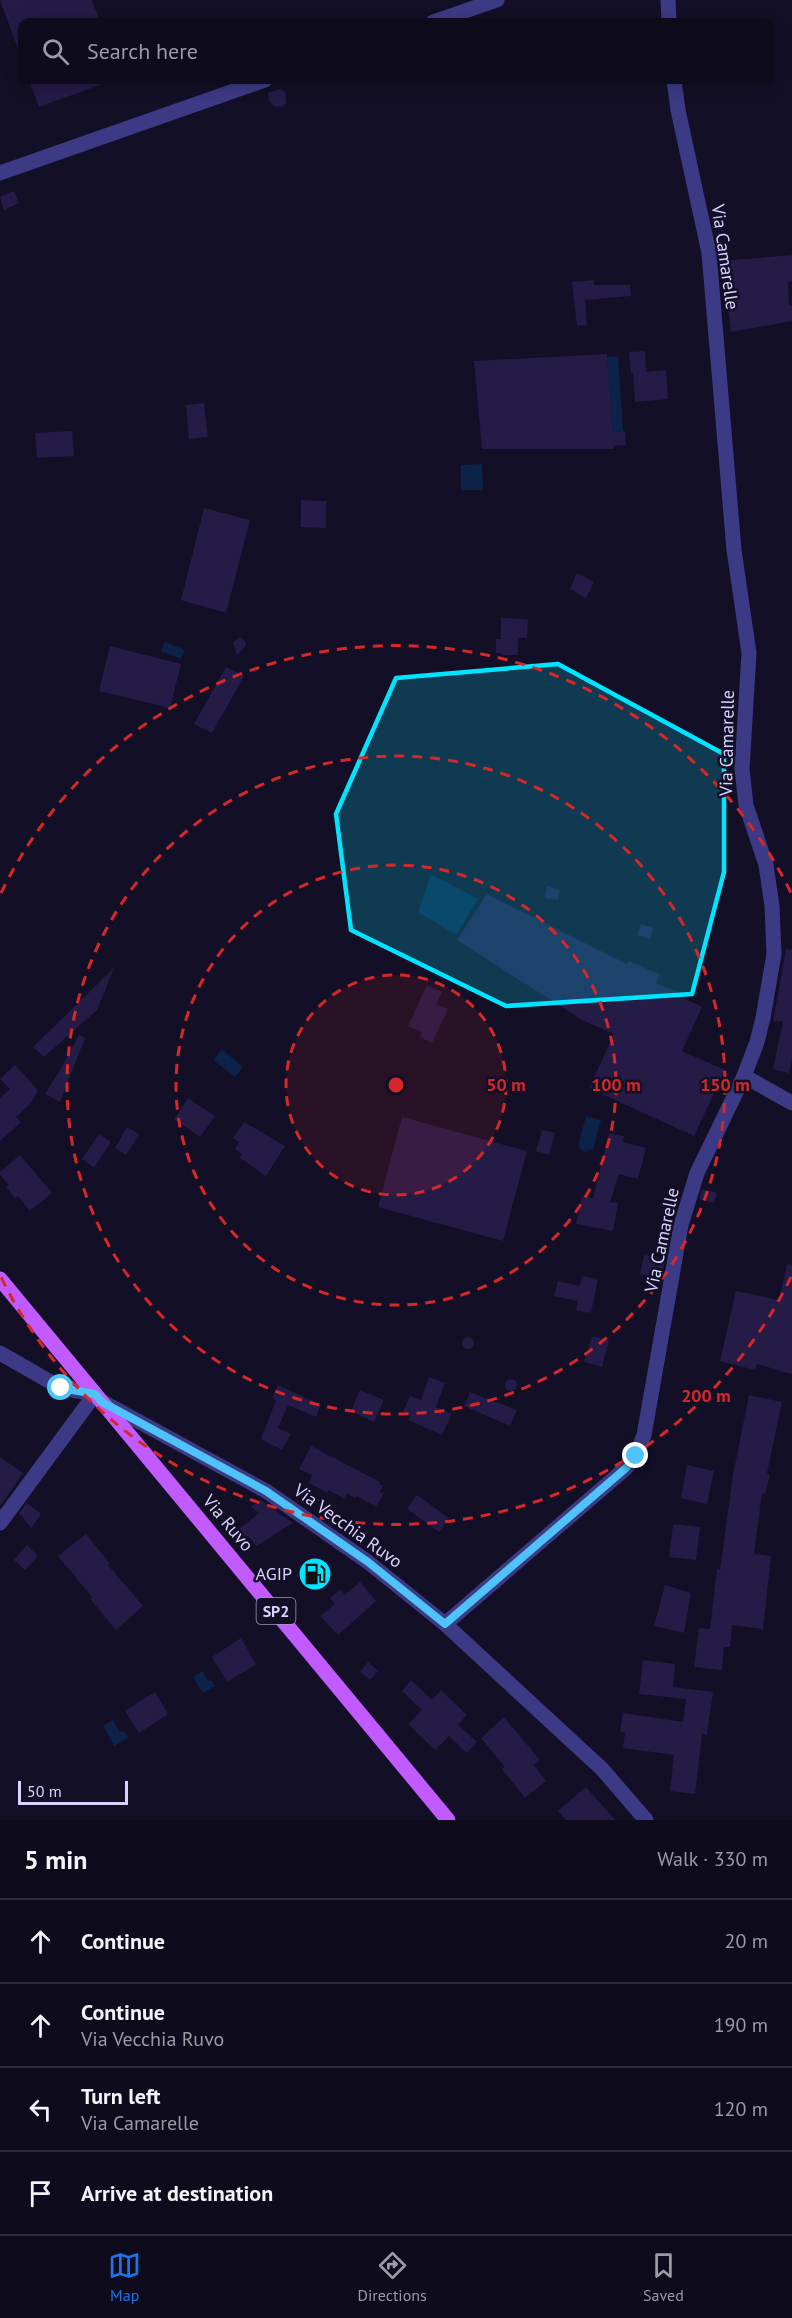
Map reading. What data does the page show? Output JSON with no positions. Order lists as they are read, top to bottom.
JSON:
{
  "streets": {
    "main road": ["Via Ruvo", "SP2"],
    "street": ["Via Camarelle", "Via Vecchia Ruvo"]
  },
  "crossings": [
    ["Via Camarelle", "Via Vecchia Ruvo"],
    ["Via Ruvo", "Via Vecchia Ruvo"]
  ],
  "places": {
    "fuel station": ["AGIP"]
  },
  "scale_bar": "50 m",
  "page": {
    "search": "Search here",
    "scale": "50 m",
    "heading": ["5 min", "Walk · 330 m"],
    "list": [
      ["Continue", "20 m"],
      ["Continue", "Via Vecchia Ruvo", "190 m"],
      ["Turn left", "Via Camarelle", "120 m"],
      "Arrive at destination"
    ],
    "nav": ["Map", "Directions", "Saved"]
  },
  "rings": [
    "50 m",
    "100 m",
    "150 m",
    "200 m"
  ]
}
